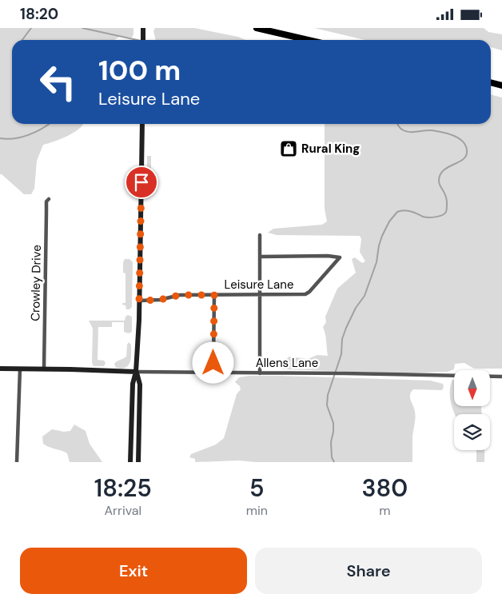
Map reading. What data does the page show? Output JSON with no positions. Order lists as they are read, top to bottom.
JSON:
{
  "streets": {
    "main road": ["Allens Lane"],
    "street": ["Crowley Drive", "Leisure Lane"]
  },
  "crossings": [
    ["Crowley Drive", "Allens Lane"]
  ],
  "places": {
    "shop": ["Rural King"]
  },
  "north": "bottom",
  "page": {
    "status": "18:20",
    "turn": ["100 m", "Leisure Lane"],
    "eta": [
      "18:25",
      "Arrival",
      "5",
      "min",
      "380",
      "m"
    ],
    "buttons": ["Exit", "Share"]
  }
}
